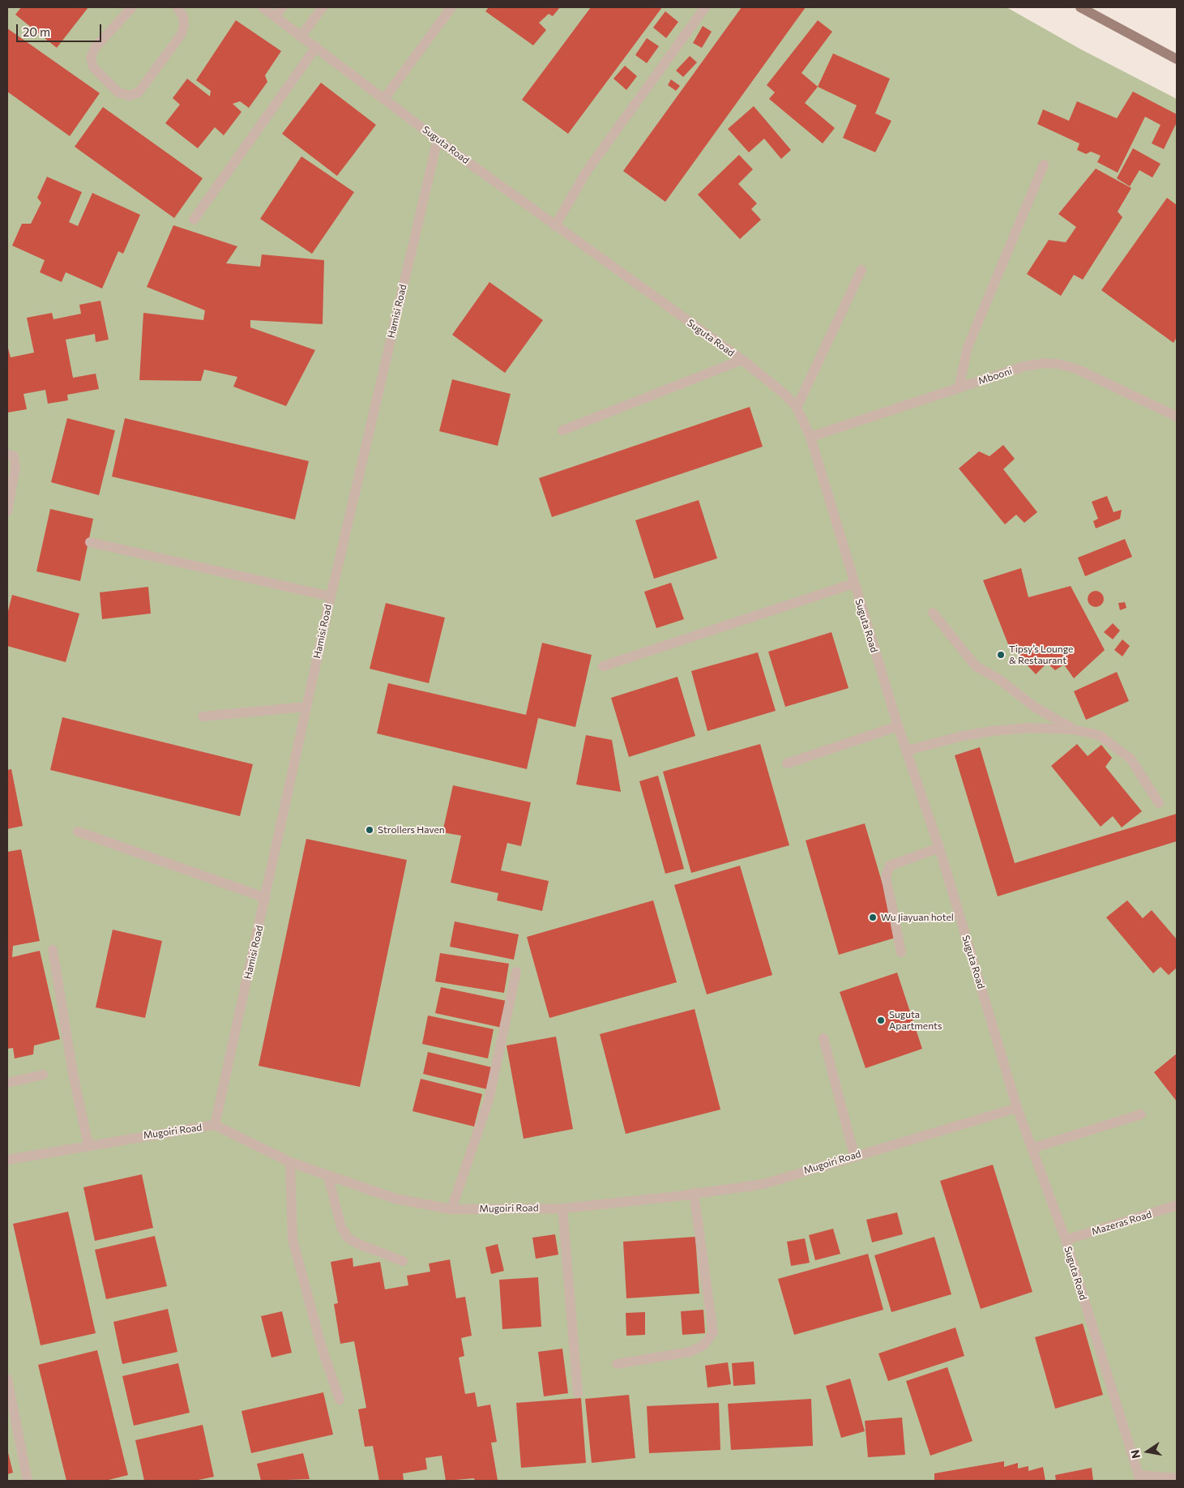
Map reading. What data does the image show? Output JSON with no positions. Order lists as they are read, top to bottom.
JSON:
{
  "streets": {
    "street": [
      "Suguta Road",
      "Hamisi Road",
      "Mbooni",
      "Mugoiri Road",
      "Mazeras Road"
    ]
  },
  "crossings": [
    ["Suguta Road", "Hamisi Road"],
    ["Suguta Road", "Mbooni"],
    ["Suguta Road", "Mugoiri Road"],
    ["Suguta Road", "Mazeras Road"],
    ["Hamisi Road", "Mugoiri Road"]
  ],
  "places": [
    "Tipsy’s Lounge & Restaurant",
    "Strollers Haven",
    "Wu Jiayuan hotel",
    "Suguta Apartments"
  ],
  "scale_bar": "20 m",
  "north": "left"
}
